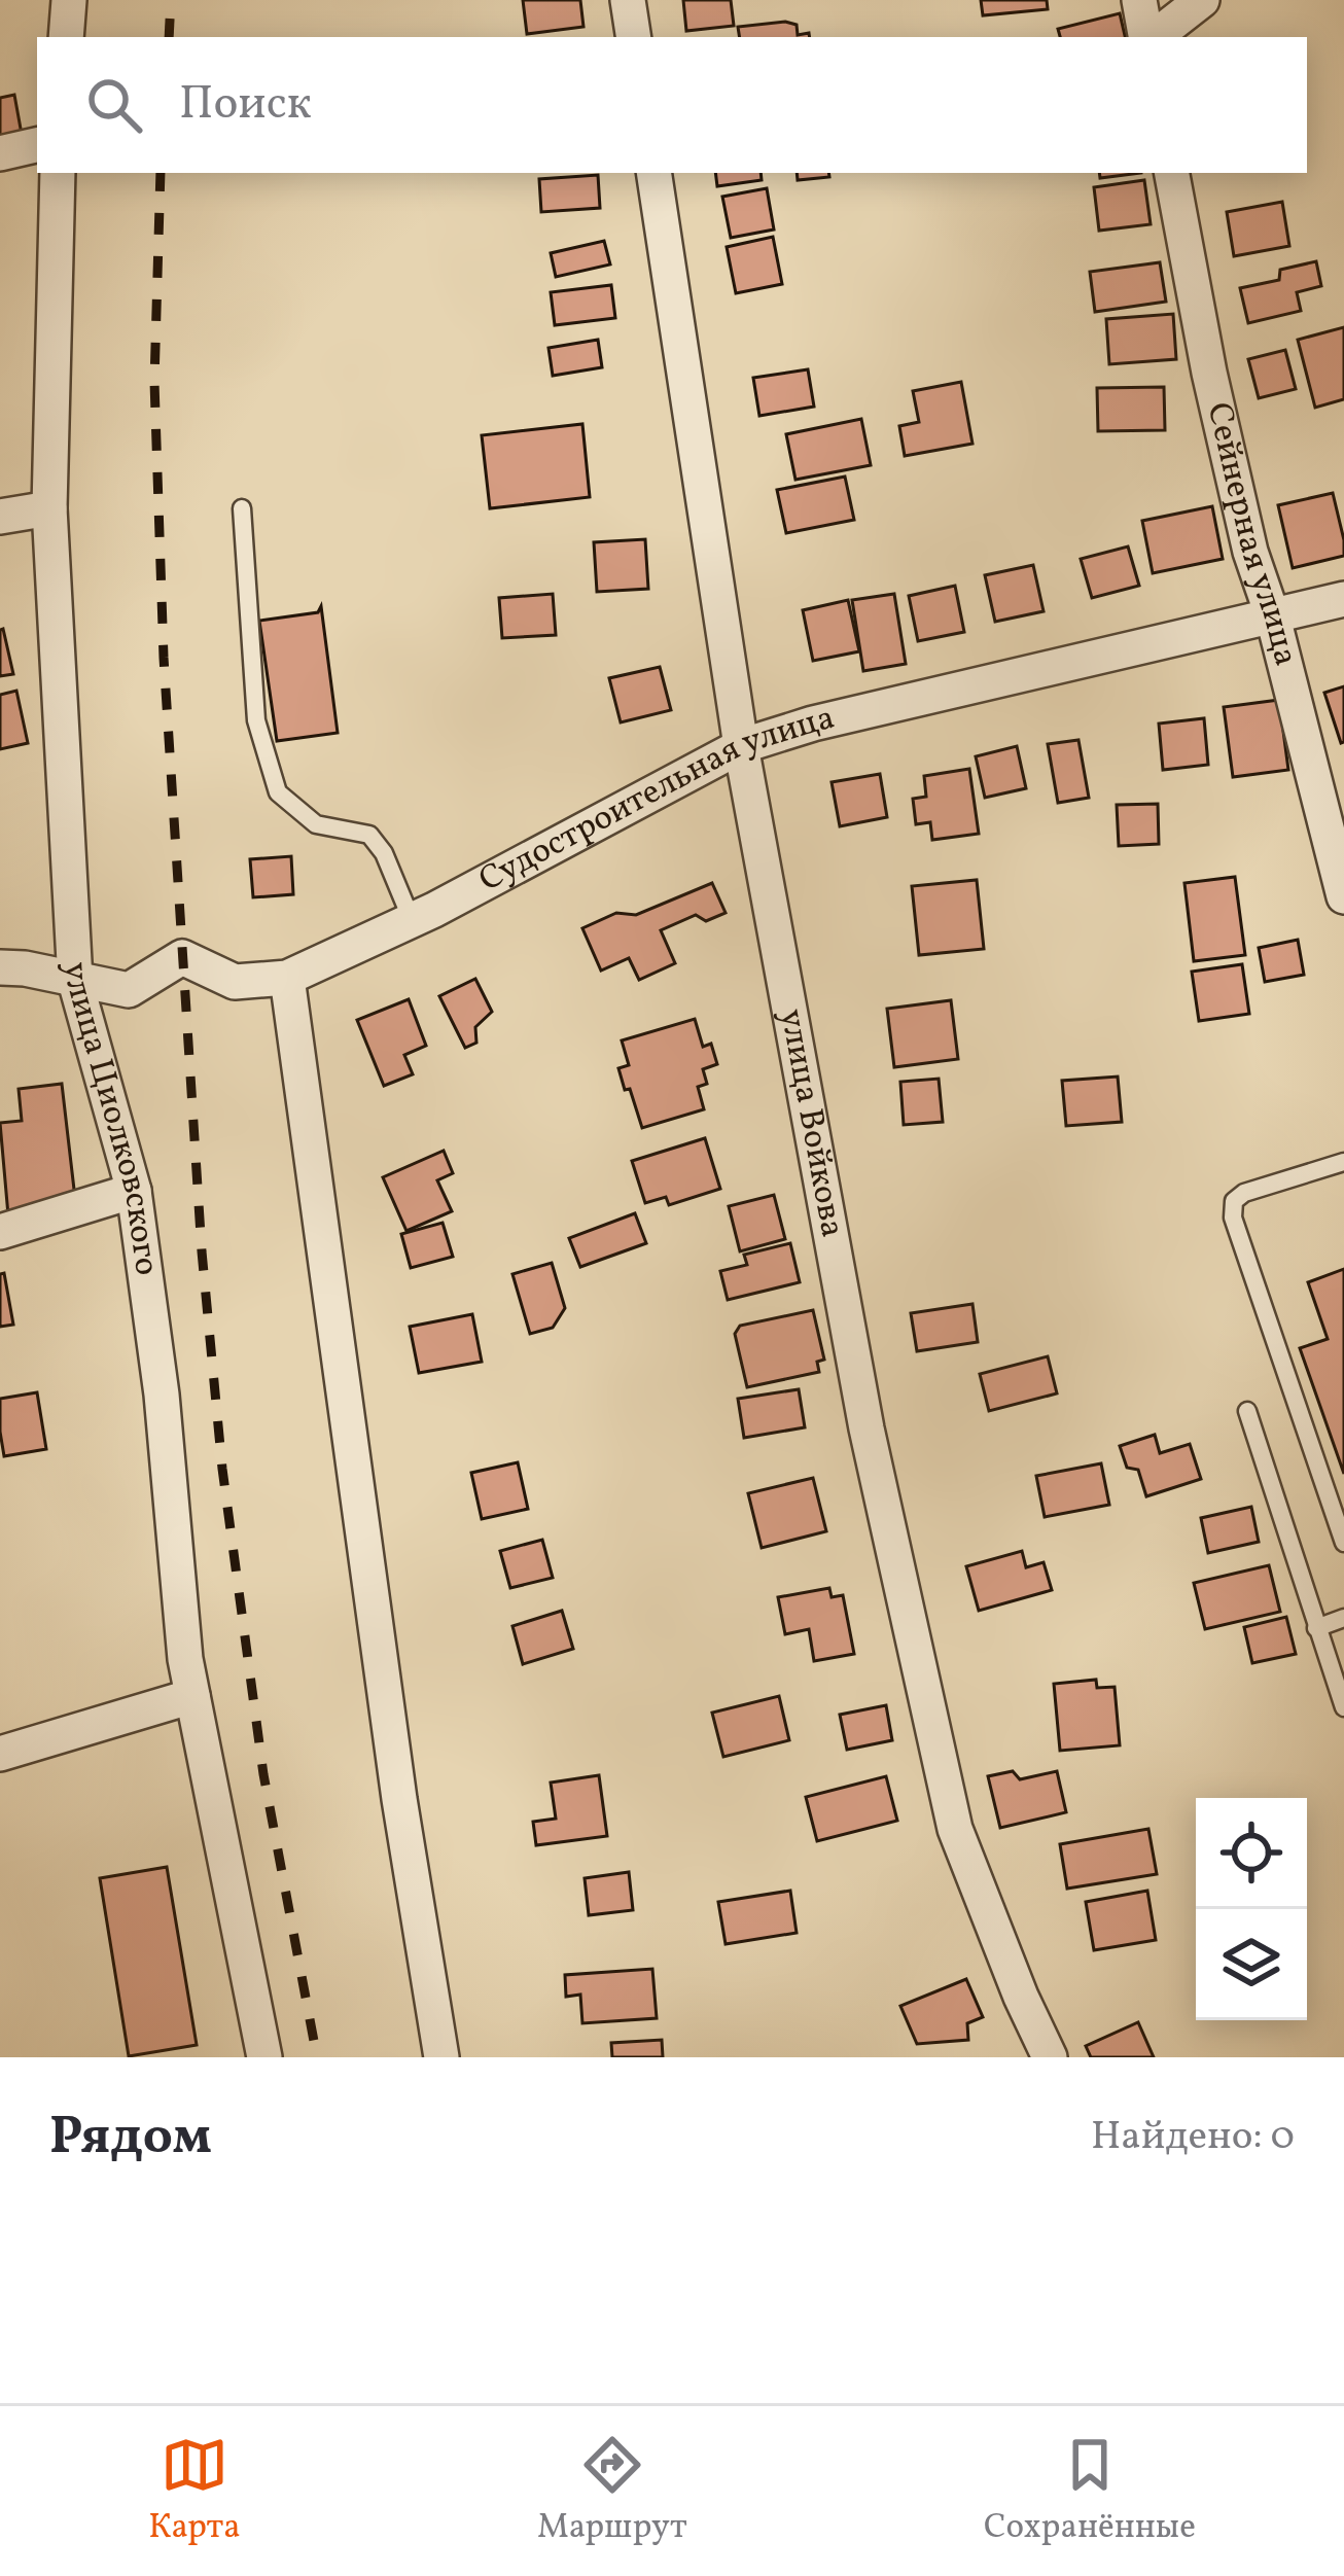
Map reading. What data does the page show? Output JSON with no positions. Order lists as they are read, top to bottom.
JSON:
{
  "streets": {
    "street": [
      "Сейнерная улица",
      "Судостроительная улица",
      "улица Циолковского",
      "улица Войкова"
    ]
  },
  "crossings": [
    ["Сейнерная улица", "Судостроительная улица"],
    ["Судостроительная улица", "улица Циолковского"],
    ["Судостроительная улица", "улица Войкова"]
  ],
  "page": {
    "search": "Поиск",
    "heading": ["Рядом", "Найдено: 0"],
    "nav": ["Карта", "Маршрут", "Сохранённые"]
  }
}
